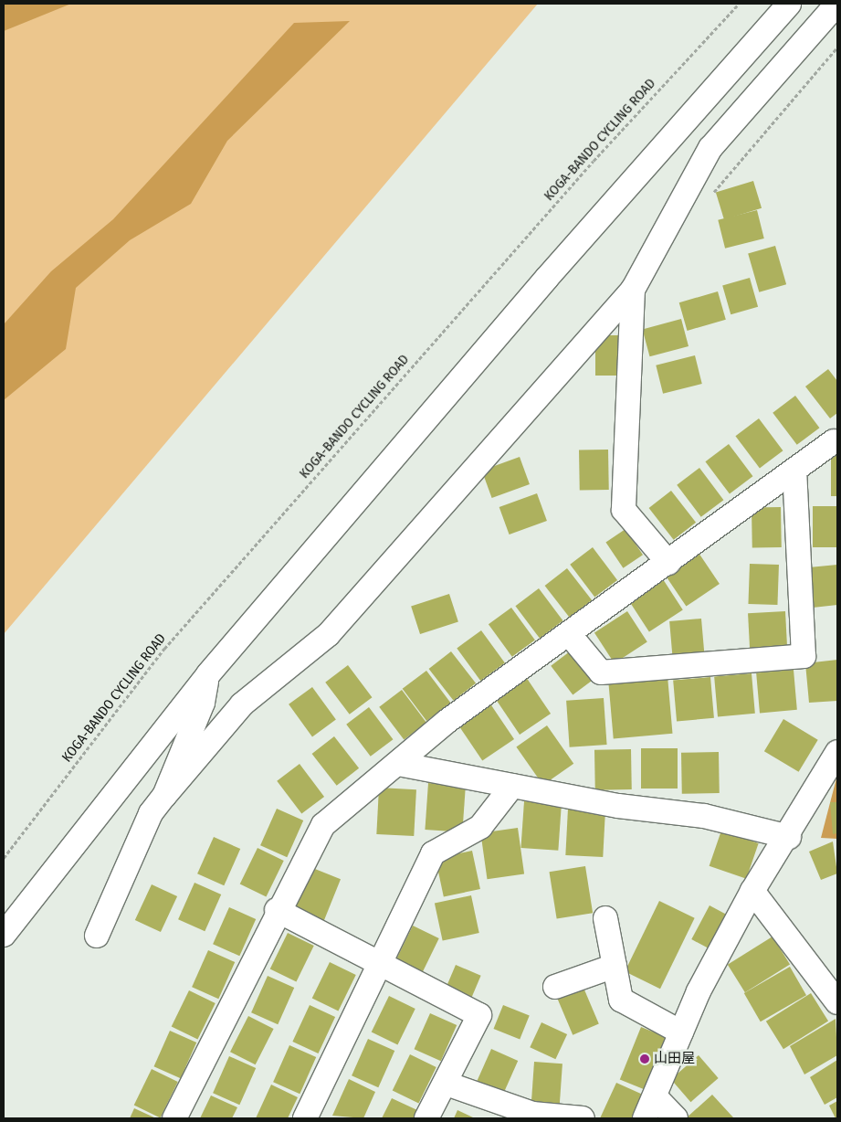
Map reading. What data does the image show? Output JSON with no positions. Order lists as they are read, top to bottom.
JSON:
{
  "streets": {
    "path": ["KOGA-BANDO CYCLING ROAD"]
  },
  "places": ["山田屋"]
}
